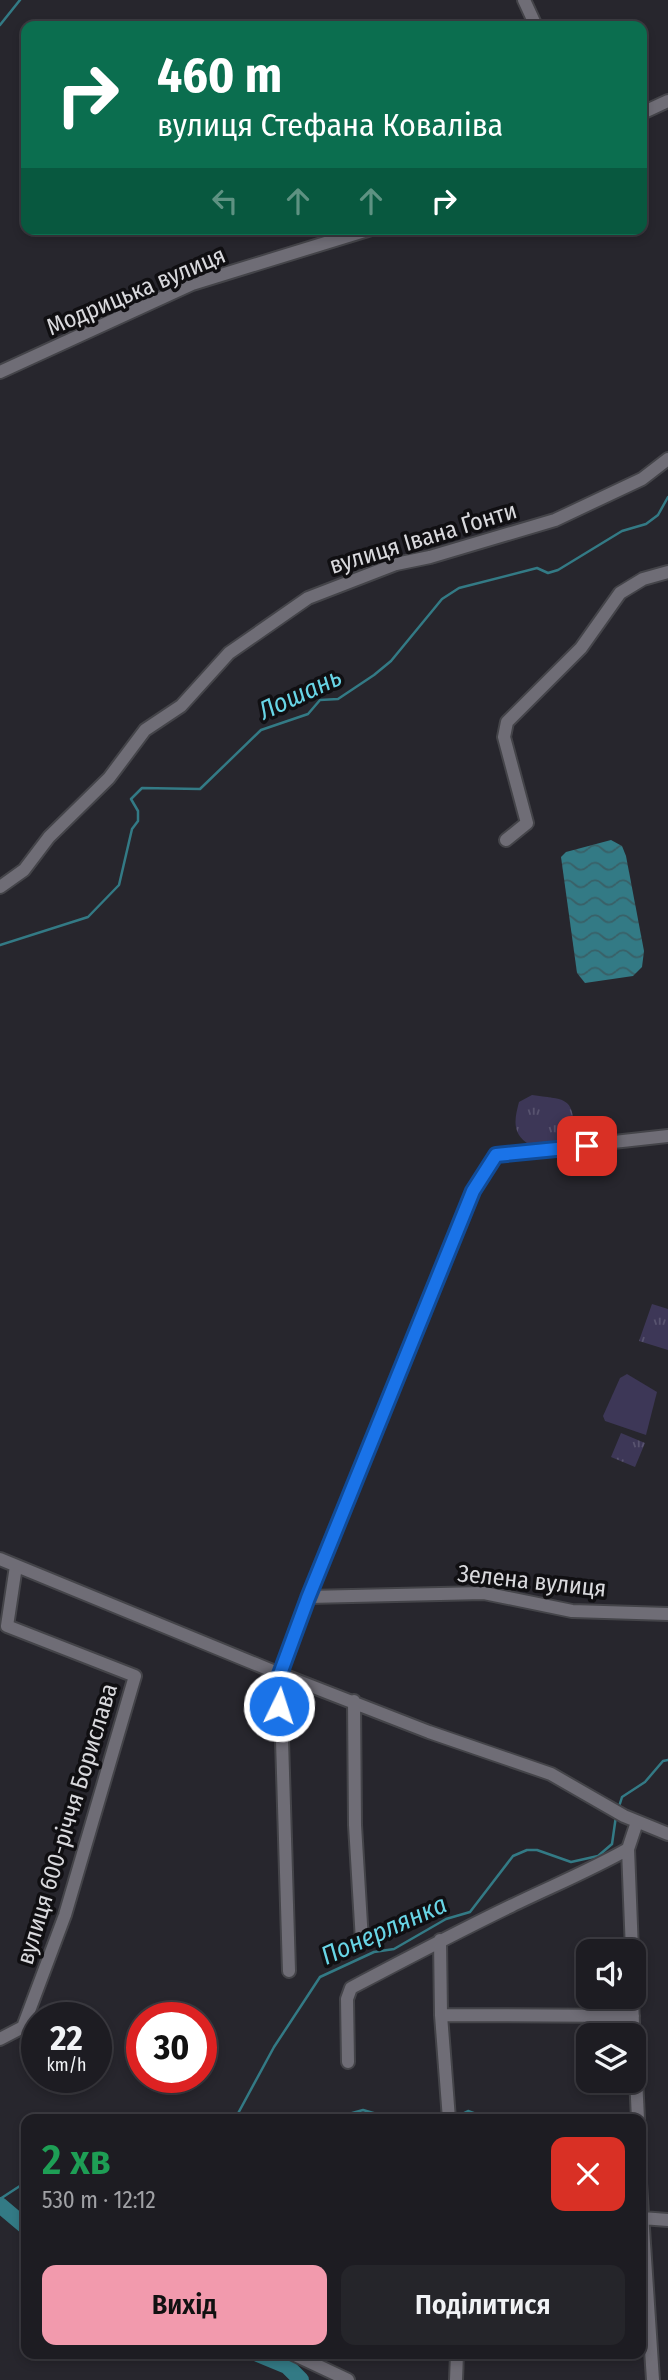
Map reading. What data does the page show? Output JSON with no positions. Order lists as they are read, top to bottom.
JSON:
{
  "streets": {
    "street": [
      "Модрицька вулиця",
      "вулиця Івана Ґонти",
      "Зелена вулиця",
      "вулиця 600-річчя Борислава"
    ]
  },
  "water": ["Лошань", "Понерлянка"],
  "page": {
    "turn": ["460 m", "вулиця Стефана Коваліва"],
    "speed": "22 km/h",
    "limit": "30",
    "heading": ["2 хв", "530 m · 12:12"],
    "buttons": ["Вихід", "Поділитися"]
  }
}
